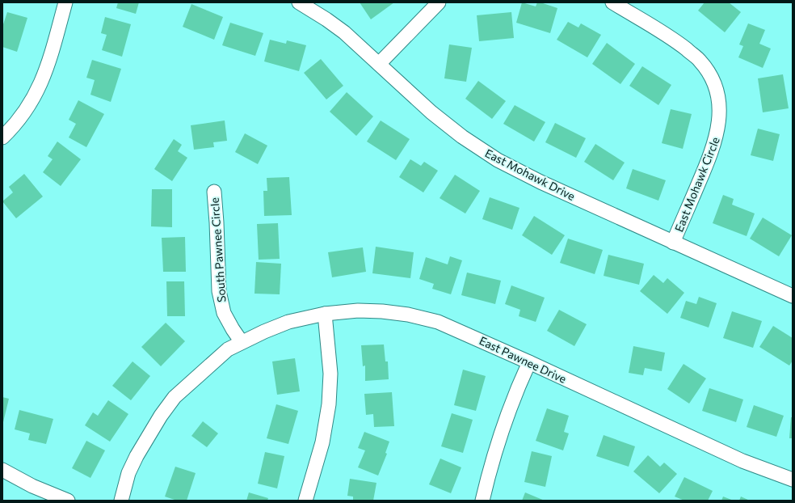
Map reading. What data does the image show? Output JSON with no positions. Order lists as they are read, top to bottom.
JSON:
{
  "streets": {
    "street": [
      "East Mohawk Drive",
      "East Mohawk Circle",
      "South Pawnee Circle",
      "East Pawnee Drive"
    ]
  },
  "crossings": [
    ["East Mohawk Drive", "East Mohawk Circle"],
    ["South Pawnee Circle", "East Pawnee Drive"]
  ]
}
